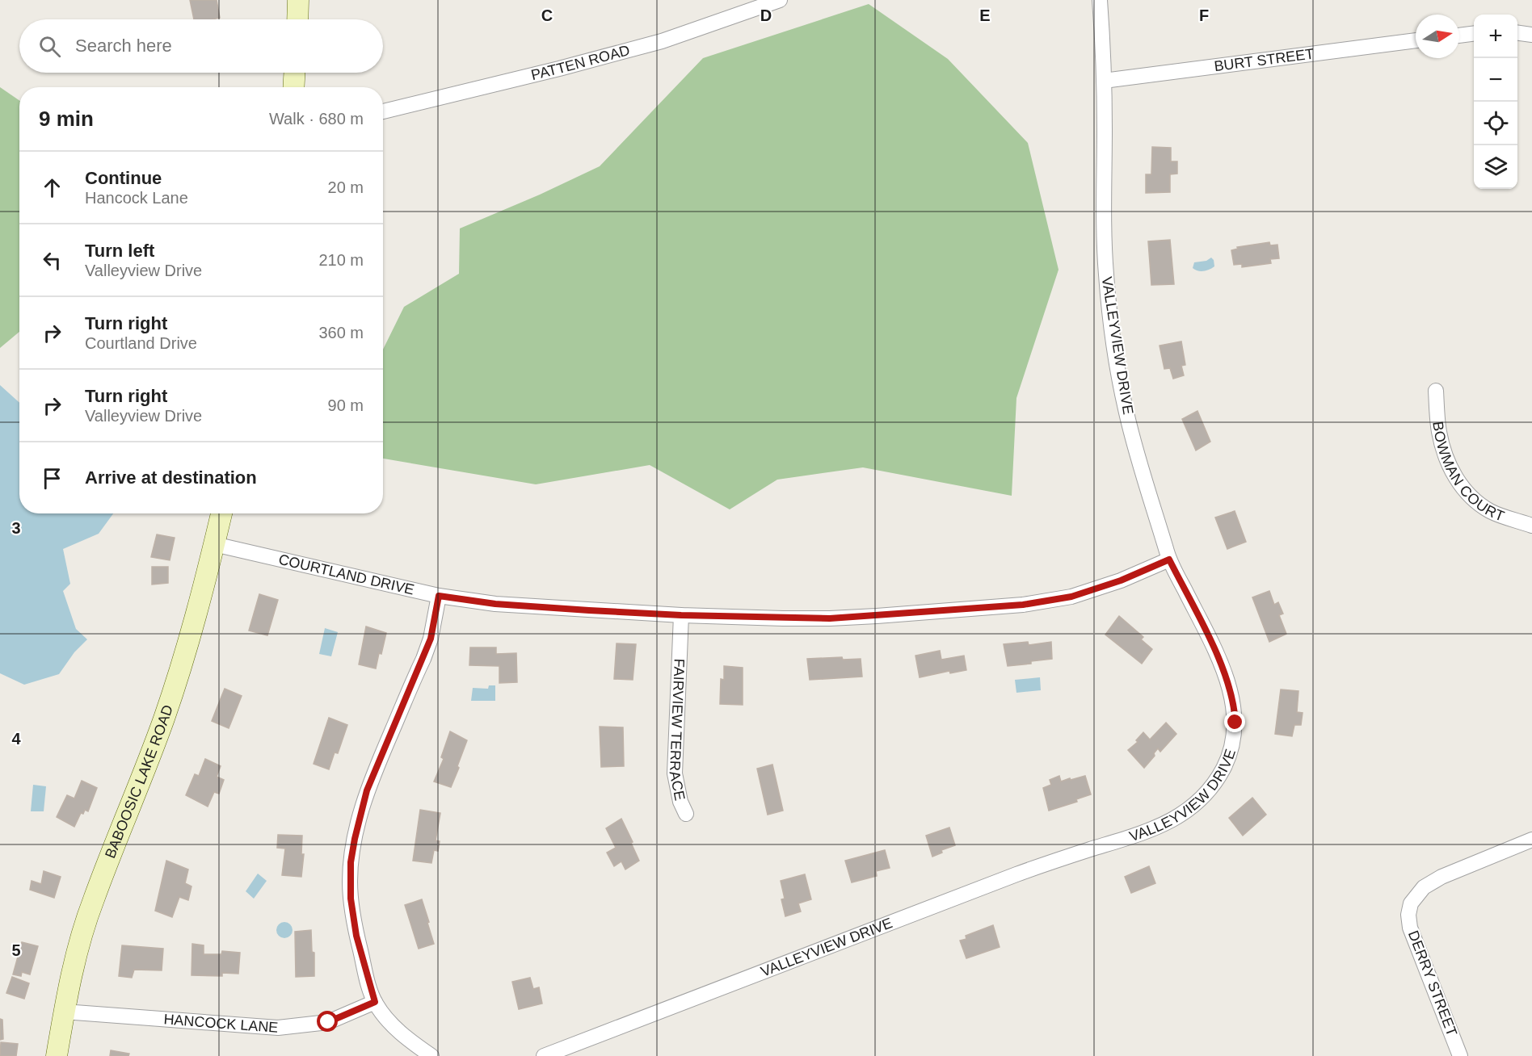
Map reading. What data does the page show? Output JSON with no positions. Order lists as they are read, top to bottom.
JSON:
{
  "streets": {
    "street": [
      "BURT STREET",
      "PATTEN ROAD",
      "VALLEYVIEW DRIVE",
      "BOWMAN COURT",
      "COURTLAND DRIVE",
      "FAIRVIEW TERRACE",
      "BABOOSIC LAKE ROAD",
      "DERRY STREET",
      "HANCOCK LANE"
    ]
  },
  "crossings": [
    ["BURT STREET", "VALLEYVIEW DRIVE"],
    ["VALLEYVIEW DRIVE", "COURTLAND DRIVE"],
    ["COURTLAND DRIVE", "FAIRVIEW TERRACE"],
    ["COURTLAND DRIVE", "BABOOSIC LAKE ROAD"],
    ["BABOOSIC LAKE ROAD", "HANCOCK LANE"]
  ],
  "north": "right",
  "page": {
    "map_buttons": ["+", "−"],
    "search": "Search here",
    "heading": ["9 min", "Walk · 680 m"],
    "list": [
      ["Continue", "Hancock Lane", "20 m"],
      ["Turn left", "Valleyview Drive", "210 m"],
      ["Turn right", "Courtland Drive", "360 m"],
      ["Turn right", "Valleyview Drive", "90 m"],
      "Arrive at destination"
    ]
  },
  "grid": {
    "columns": [
      "C",
      "D",
      "E",
      "F"
    ],
    "rows": ["3", "4", "5"]
  }
}
